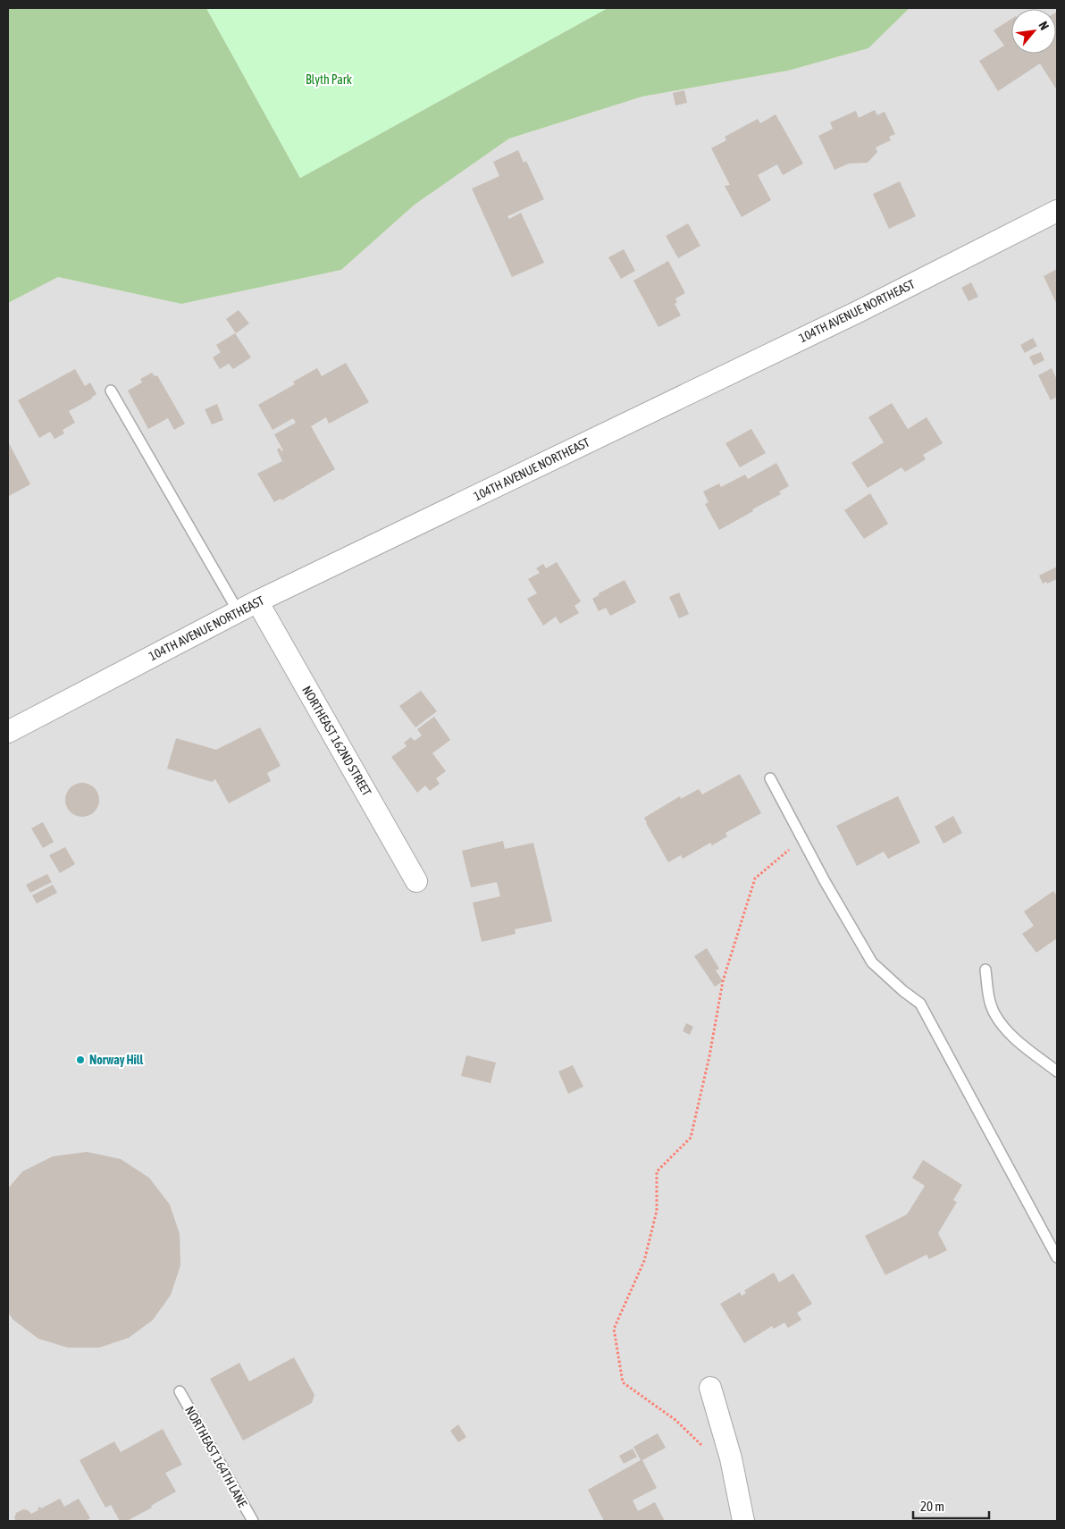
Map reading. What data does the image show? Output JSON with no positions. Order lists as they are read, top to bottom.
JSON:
{
  "streets": {
    "street": ["104TH AVENUE NORTHEAST", "NORTHEAST 162ND STREET"],
    "lane": ["NORTHEAST 164TH LANE"]
  },
  "crossings": [
    ["104TH AVENUE NORTHEAST", "NORTHEAST 162ND STREET"]
  ],
  "parks": ["Blyth Park"],
  "places": ["Norway Hill"],
  "scale_bar": "20 m",
  "north": "top right"
}
